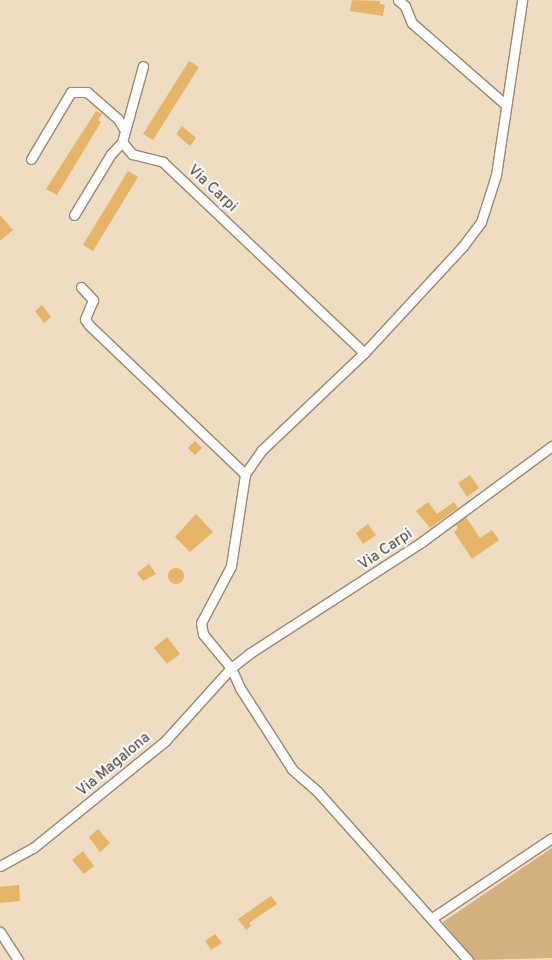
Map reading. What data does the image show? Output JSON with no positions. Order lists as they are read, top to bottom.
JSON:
{
  "streets": {
    "street": ["Via Carpi", "Via Magalona"]
  },
  "crossings": [
    ["Via Carpi", "Via Magalona"]
  ]
}
